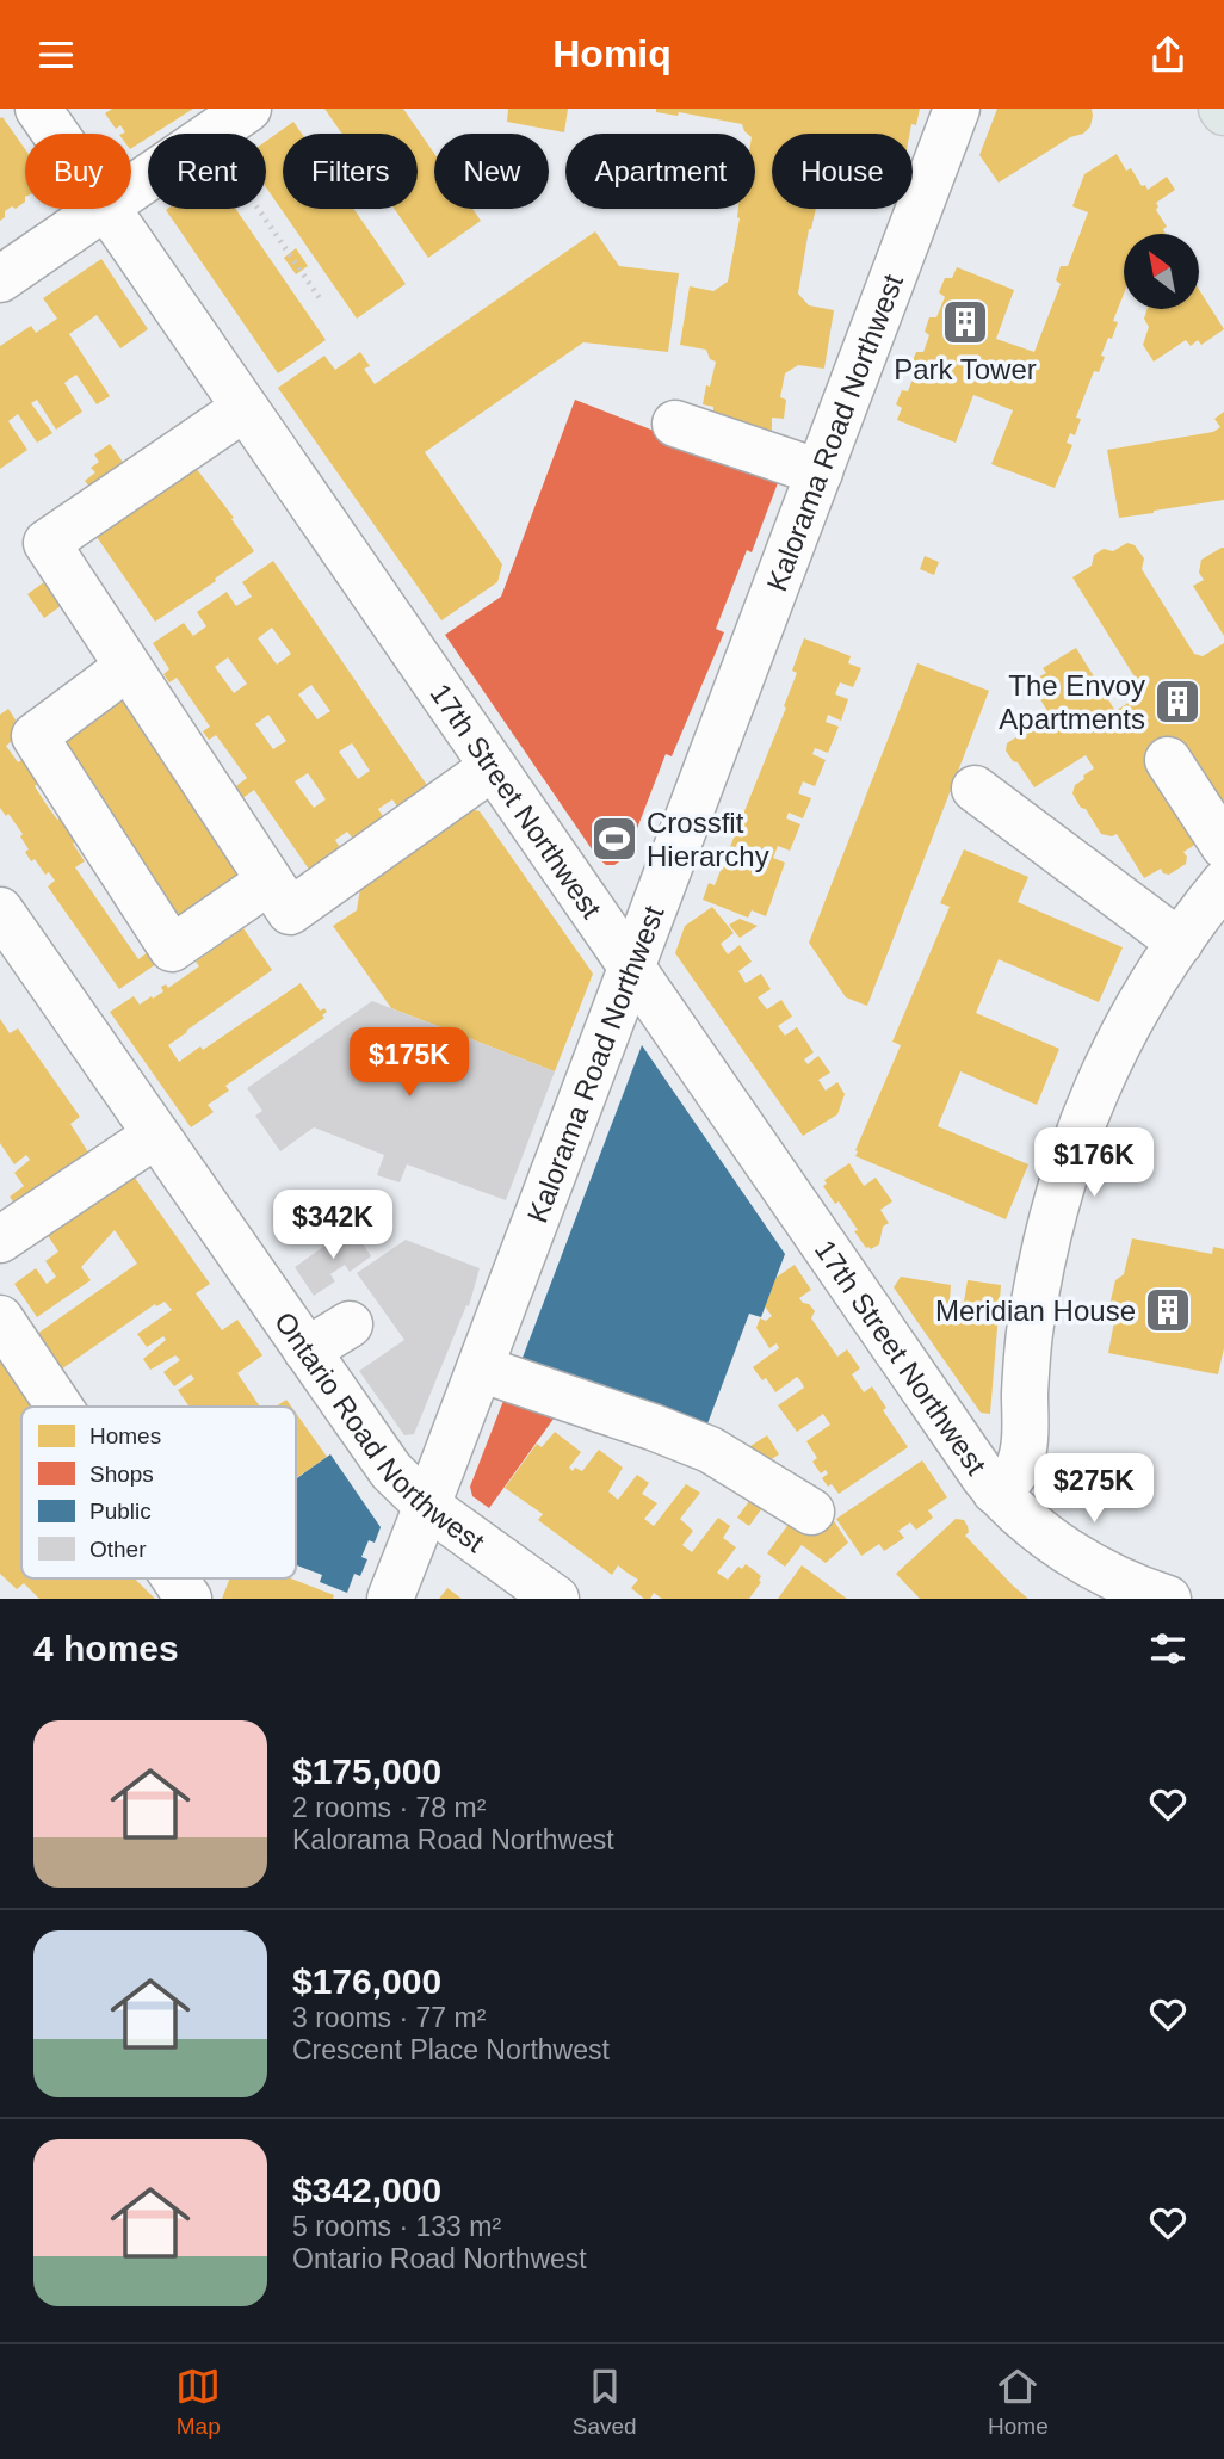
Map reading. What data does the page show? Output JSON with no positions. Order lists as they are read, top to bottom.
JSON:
{
  "streets": {
    "street": ["Kalorama Road Northwest", "17th Street Northwest", "Ontario Road Northwest"]
  },
  "crossings": [
    ["Kalorama Road Northwest", "17th Street Northwest"],
    ["Kalorama Road Northwest", "Ontario Road Northwest"]
  ],
  "places": {
    "building": ["Park Tower", "The Envoy Apartments", "Meridian House"],
    "sports": ["Crossfit Hierarchy"]
  },
  "legend": [
    "Homes",
    "Shops",
    "Public",
    "Other"
  ],
  "north": "top left",
  "page": {
    "header": "Homiq",
    "chip": [
      "Buy",
      "Rent",
      "Filters",
      "New",
      "Apartment",
      "House"
    ],
    "price": [
      "$175K",
      "$176K",
      "$342K",
      "$275K"
    ],
    "heading": "4 homes",
    "list": [
      {
        "name": "$175,000",
        "note": "2 rooms · 78 m² · Kalorama Road Northwest"
      },
      {
        "name": "$176,000",
        "note": "3 rooms · 77 m² · Crescent Place Northwest"
      },
      {
        "name": "$342,000",
        "note": "5 rooms · 133 m² · Ontario Road Northwest"
      }
    ],
    "tabs": ["Map", "Saved", "Home"]
  }
}
